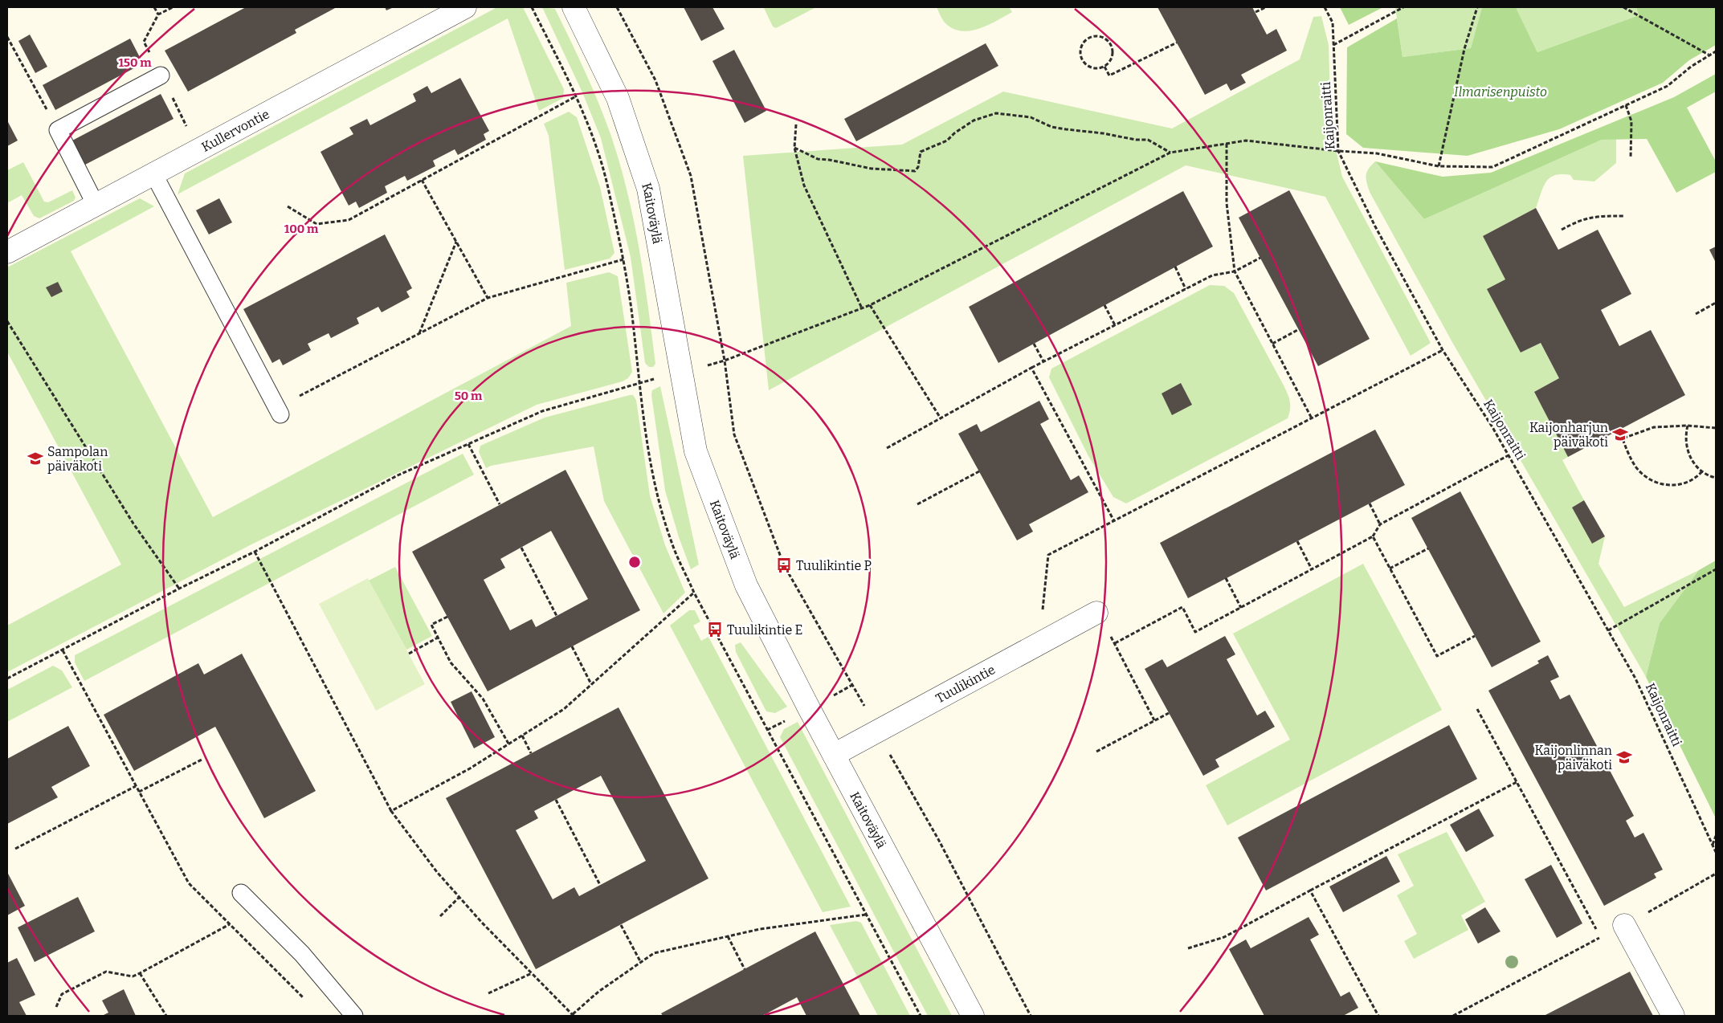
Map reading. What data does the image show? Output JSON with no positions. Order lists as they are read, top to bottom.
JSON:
{
  "streets": {
    "street": ["Kullervontie", "Kaitoväylä", "Tuulikintie"],
    "path": ["Kaijonraitti"]
  },
  "crossings": [
    ["Kaitoväylä", "Tuulikintie"]
  ],
  "parks": ["Ilmarisenpuisto"],
  "places": {
    "school or university": ["Kaijonharjun päiväkoti", "Sampolan päiväkoti", "Kaijonlinnan päiväkoti"],
    "bus stop": ["Tuulikintie P", "Tuulikintie E"]
  },
  "rings": ["150 m", "100 m", "50 m"]
}
